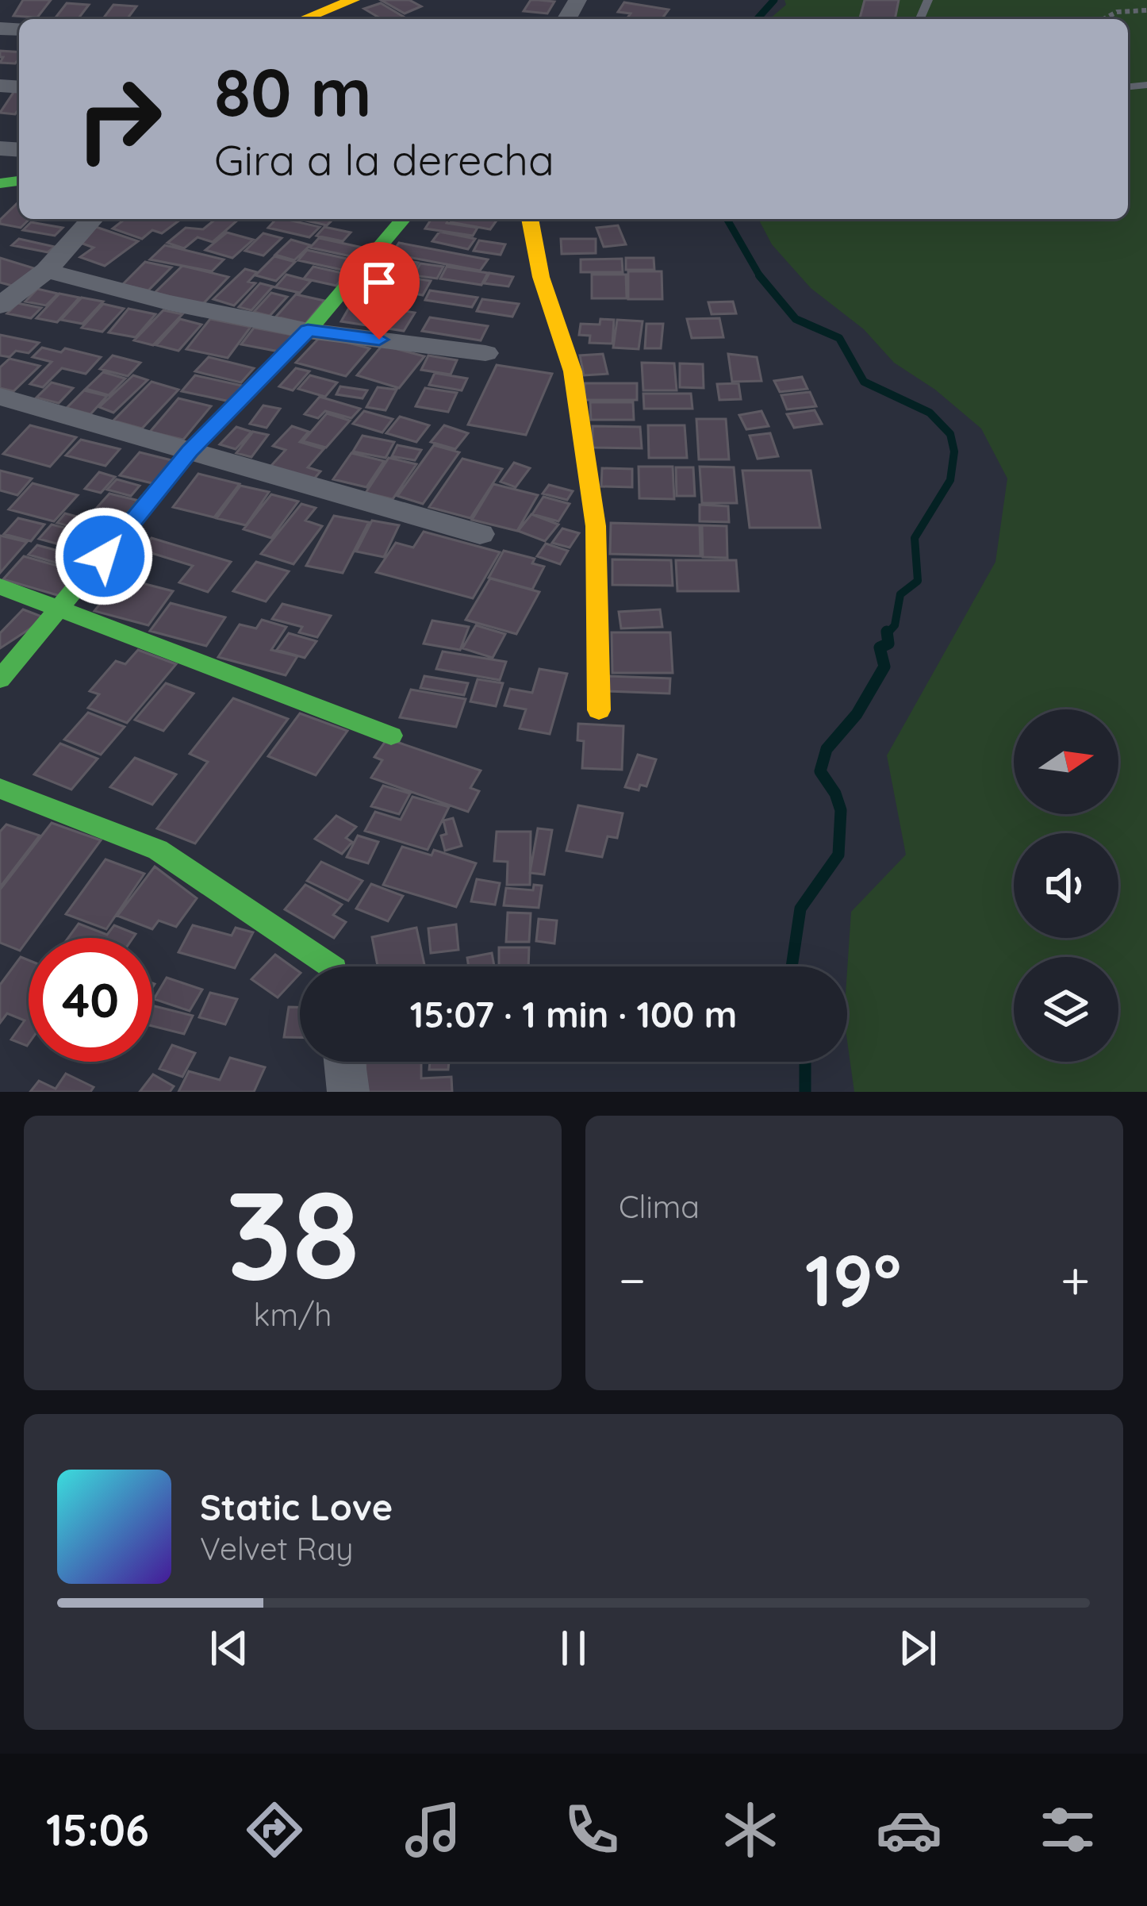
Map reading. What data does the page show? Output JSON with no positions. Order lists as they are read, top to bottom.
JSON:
{
  "north": "right",
  "page": {
    "turn": ["80 m", "Gira a la derecha"],
    "limit": "40",
    "trip": "15:07 · 1 min · 100 m",
    "tile": [
      ["38", "km/h"],
      "Clima"
    ],
    "heat": ["−", "19°", "+"],
    "song": ["Static Love", "Velvet Ray"],
    "tabs": "15:06"
  }
}
